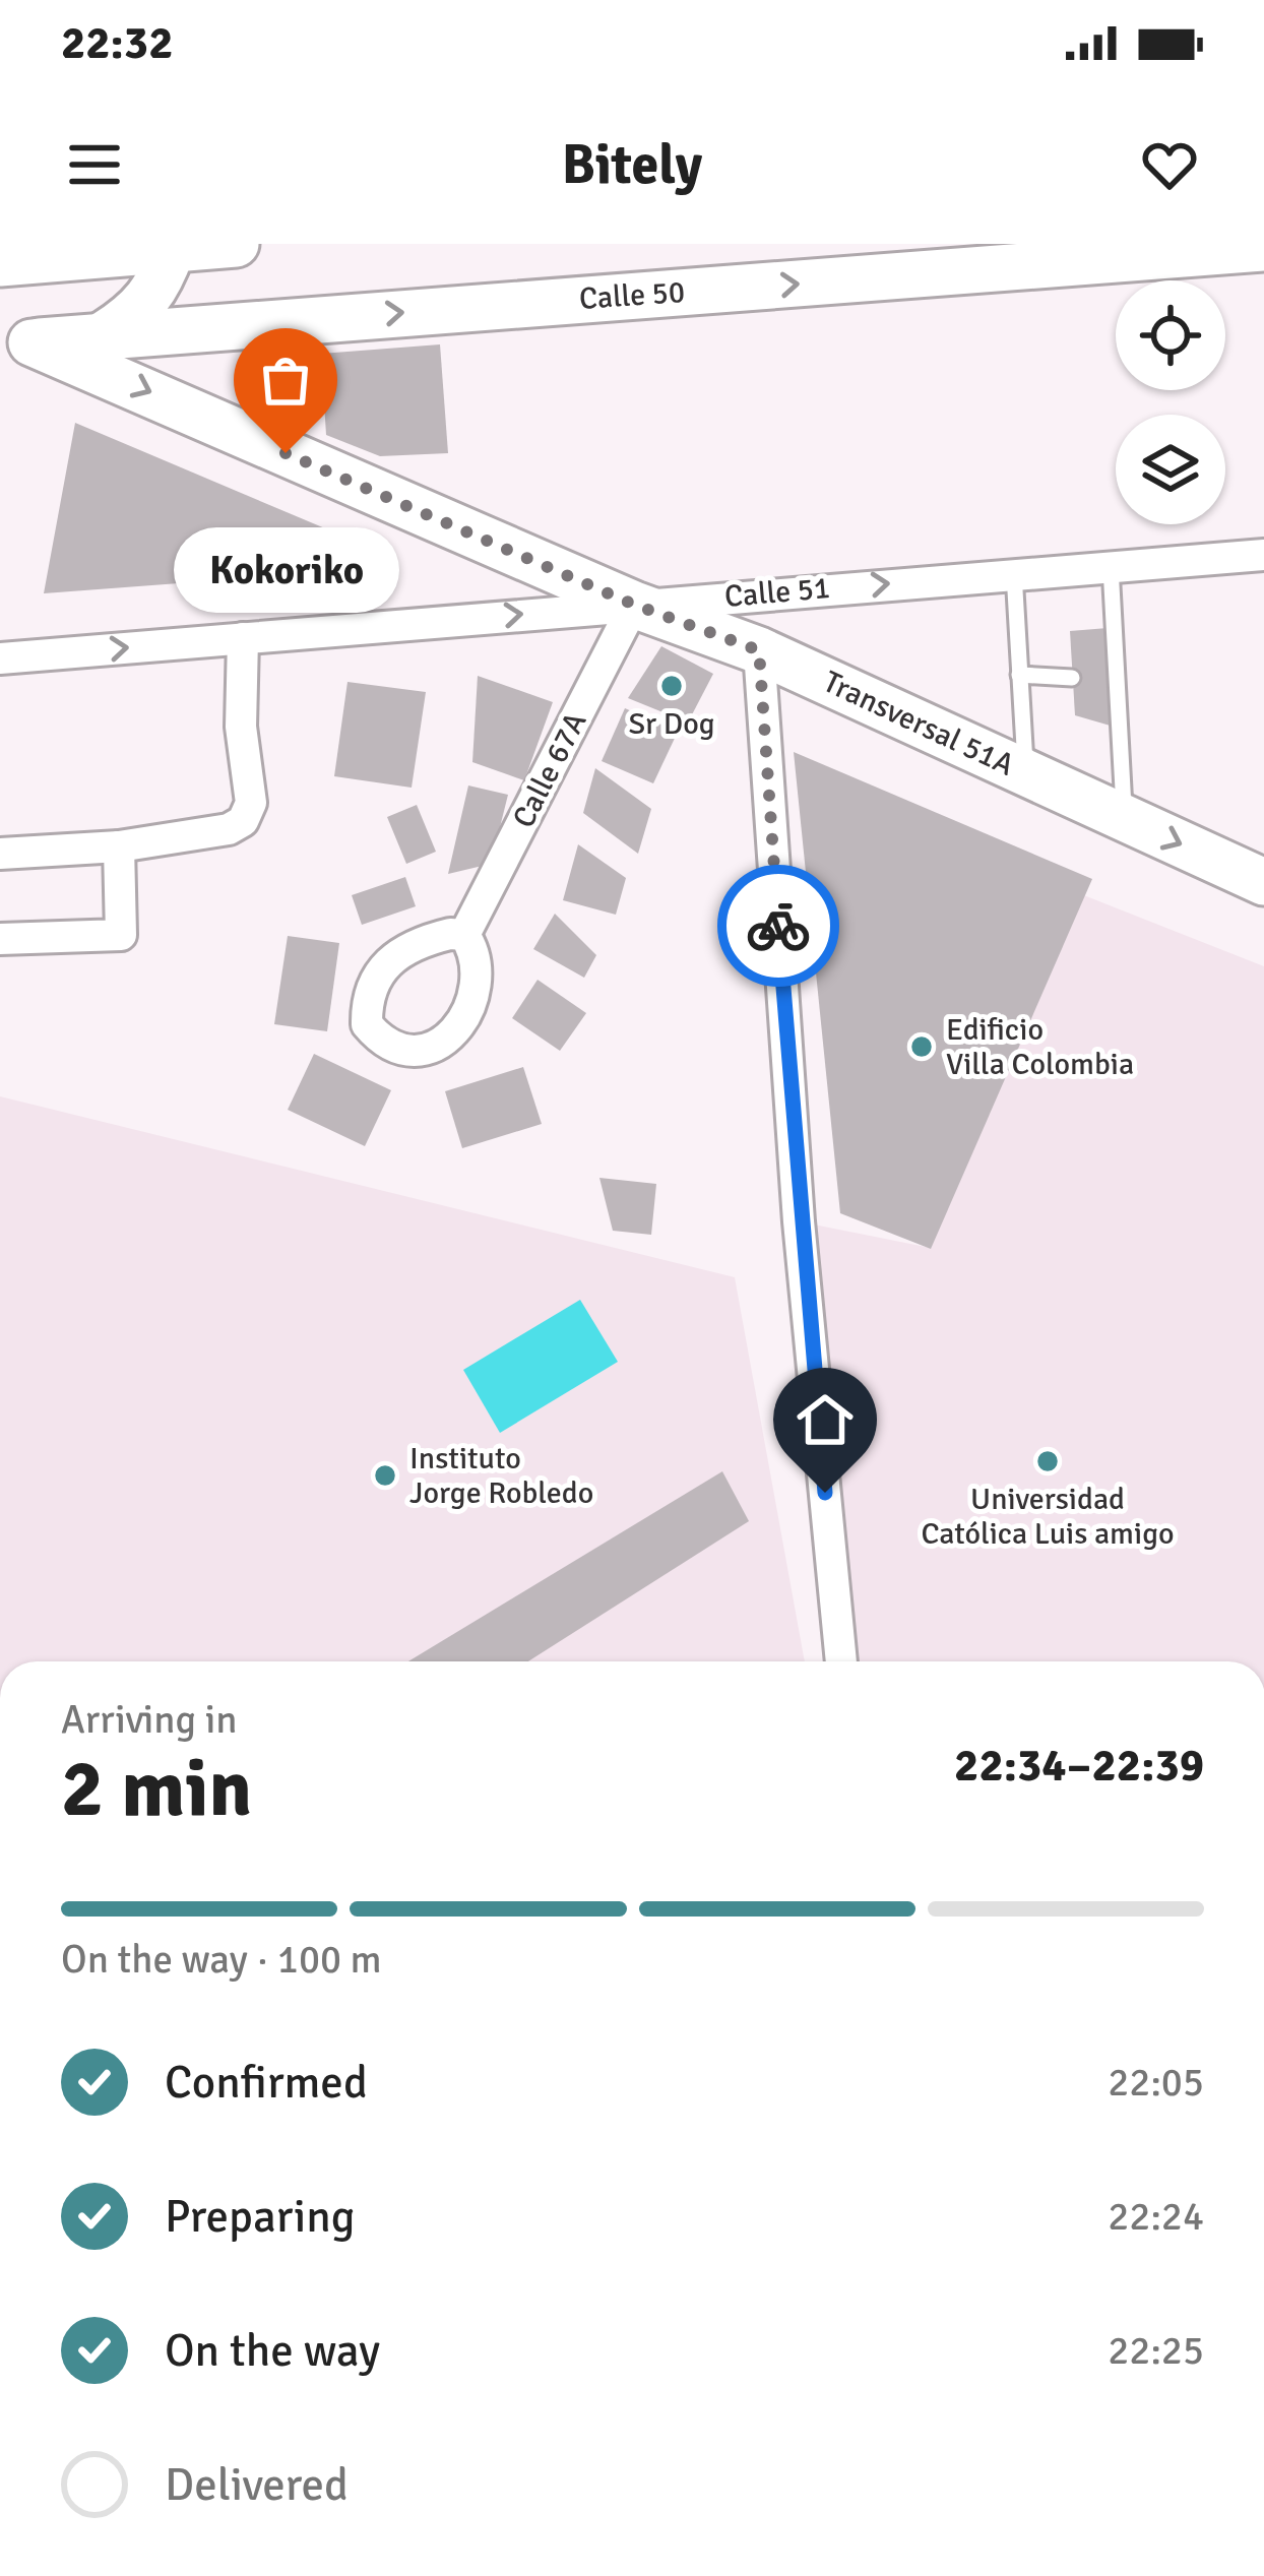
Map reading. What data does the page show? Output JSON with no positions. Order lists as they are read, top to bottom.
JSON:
{
  "streets": {
    "main road": ["Calle 50", "Transversal 51A"],
    "street": ["Calle 51", "Calle 67A"]
  },
  "crossings": [
    ["Calle 50", "Transversal 51A"],
    ["Calle 51", "Transversal 51A"],
    ["Calle 51", "Calle 67A"],
    ["Transversal 51A", "Calle 67A"]
  ],
  "one_way": ["Calle 50", "Calle 51", "Transversal 51A"],
  "places": [
    "Kokoriko",
    "Sr Dog",
    "Edificio Villa Colombia",
    "Universidad Católica Luis amigo",
    "Instituto Jorge Robledo"
  ],
  "page": {
    "status": "22:32",
    "header": "Bitely",
    "bubble": "Kokoriko",
    "heading": ["2 min", "Arriving in", "22:34–22:39"],
    "bar": "On the way · 100 m",
    "list": [
      ["Confirmed", "22:05"],
      ["Preparing", "22:24"],
      ["On the way", "22:25"],
      "Delivered"
    ]
  }
}
